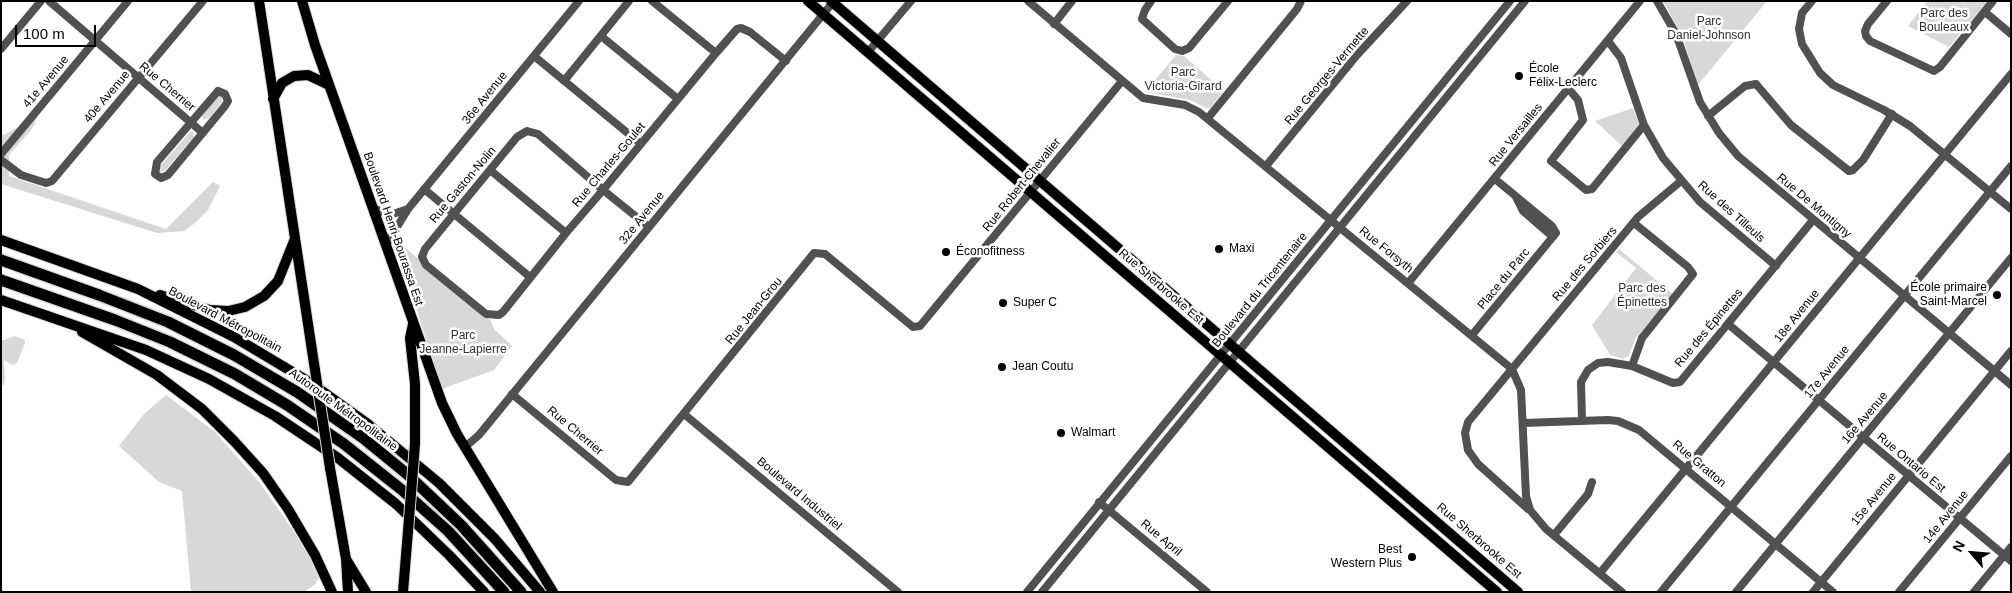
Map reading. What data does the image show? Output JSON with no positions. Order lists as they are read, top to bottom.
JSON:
{
  "streets": {
    "highway": ["Autoroute Métropolitaine"],
    "main road": ["Boulevard Henri-Bourassa Est", "Rue Sherbrooke Est", "Boulevard Métropolitain"],
    "street": [
      "Rue Georges-Vermette",
      "41e Avenue",
      "Rue Cherrier",
      "40e Avenue",
      "36e Avenue",
      "Rue Versailles",
      "Rue Charles-Goulet",
      "Rue Gaston-Nolin",
      "Rue Robert-Chevalier",
      "Rue De Montigny",
      "Rue des Tilleuls",
      "32e Avenue",
      "Rue Forsyth",
      "Rue des Sorbiers",
      "Place du Parc",
      "Boulevard du Tricentenaire",
      "Rue Jean-Grou",
      "18e Avenue",
      "Rue des Épinettes",
      "17e Avenue",
      "16e Avenue",
      "Rue Ontario Est",
      "Rue Gratton",
      "Boulevard Industriel",
      "15e Avenue",
      "14e Avenue",
      "Rue April"
    ]
  },
  "crossings": [
    ["Rue Georges-Vermette", "Rue Forsyth"],
    ["41e Avenue", "Rue Cherrier"],
    ["Rue Cherrier", "40e Avenue"],
    ["Rue Cherrier", "32e Avenue"],
    ["Rue Cherrier", "Rue Jean-Grou"],
    ["36e Avenue", "Boulevard Henri-Bourassa Est"],
    ["Rue Versailles", "Rue des Tilleuls"],
    ["Rue Versailles", "Rue Forsyth"],
    ["Rue Versailles", "Place du Parc"],
    ["Rue Charles-Goulet", "Rue Gaston-Nolin"],
    ["Rue Charles-Goulet", "32e Avenue"],
    ["Rue Robert-Chevalier", "Rue Forsyth"],
    ["Rue Robert-Chevalier", "Rue Sherbrooke Est"],
    ["Rue Robert-Chevalier", "Rue Jean-Grou"],
    ["Rue De Montigny", "18e Avenue"],
    ["Rue De Montigny", "Rue des Épinettes"],
    ["Rue De Montigny", "17e Avenue"],
    ["Rue De Montigny", "16e Avenue"],
    ["Rue De Montigny", "15e Avenue"],
    ["Rue des Tilleuls", "Rue des Sorbiers"],
    ["Rue des Tilleuls", "Rue des Épinettes"],
    ["32e Avenue", "Rue Sherbrooke Est"],
    ["Rue Forsyth", "Rue des Sorbiers"],
    ["Rue Forsyth", "Place du Parc"],
    ["Rue Forsyth", "Boulevard du Tricentenaire"],
    ["Rue Forsyth", "18e Avenue"],
    ["Rue Forsyth", "Rue Gratton"],
    ["Rue Sherbrooke Est", "Boulevard du Tricentenaire"],
    ["Boulevard du Tricentenaire", "Rue April"],
    ["Rue Jean-Grou", "Boulevard Industriel"],
    ["18e Avenue", "Rue Ontario Est"],
    ["18e Avenue", "Rue Gratton"],
    ["Rue des Épinettes", "Rue Ontario Est"],
    ["Rue des Épinettes", "Rue Gratton"],
    ["17e Avenue", "Rue Ontario Est"],
    ["17e Avenue", "Rue Gratton"],
    ["16e Avenue", "Rue Ontario Est"],
    ["16e Avenue", "Rue Gratton"],
    ["Rue Ontario Est", "15e Avenue"],
    ["Rue Ontario Est", "14e Avenue"],
    ["Rue Gratton", "15e Avenue"]
  ],
  "parks": [
    "Parc des Bouleaux",
    "Parc Daniel-Johnson",
    "Parc Victoria-Girard",
    "Parc des Épinettes",
    "Parc Jeanne-Lapierre"
  ],
  "places": [
    "École Félix-Leclerc",
    "Maxi",
    "Éconofitness",
    "École primaire Saint-Marcel",
    "Super C",
    "Jean Coutu",
    "Walmart",
    "Best Western Plus"
  ],
  "scale_bar": "100 m",
  "north": "top left"
}
